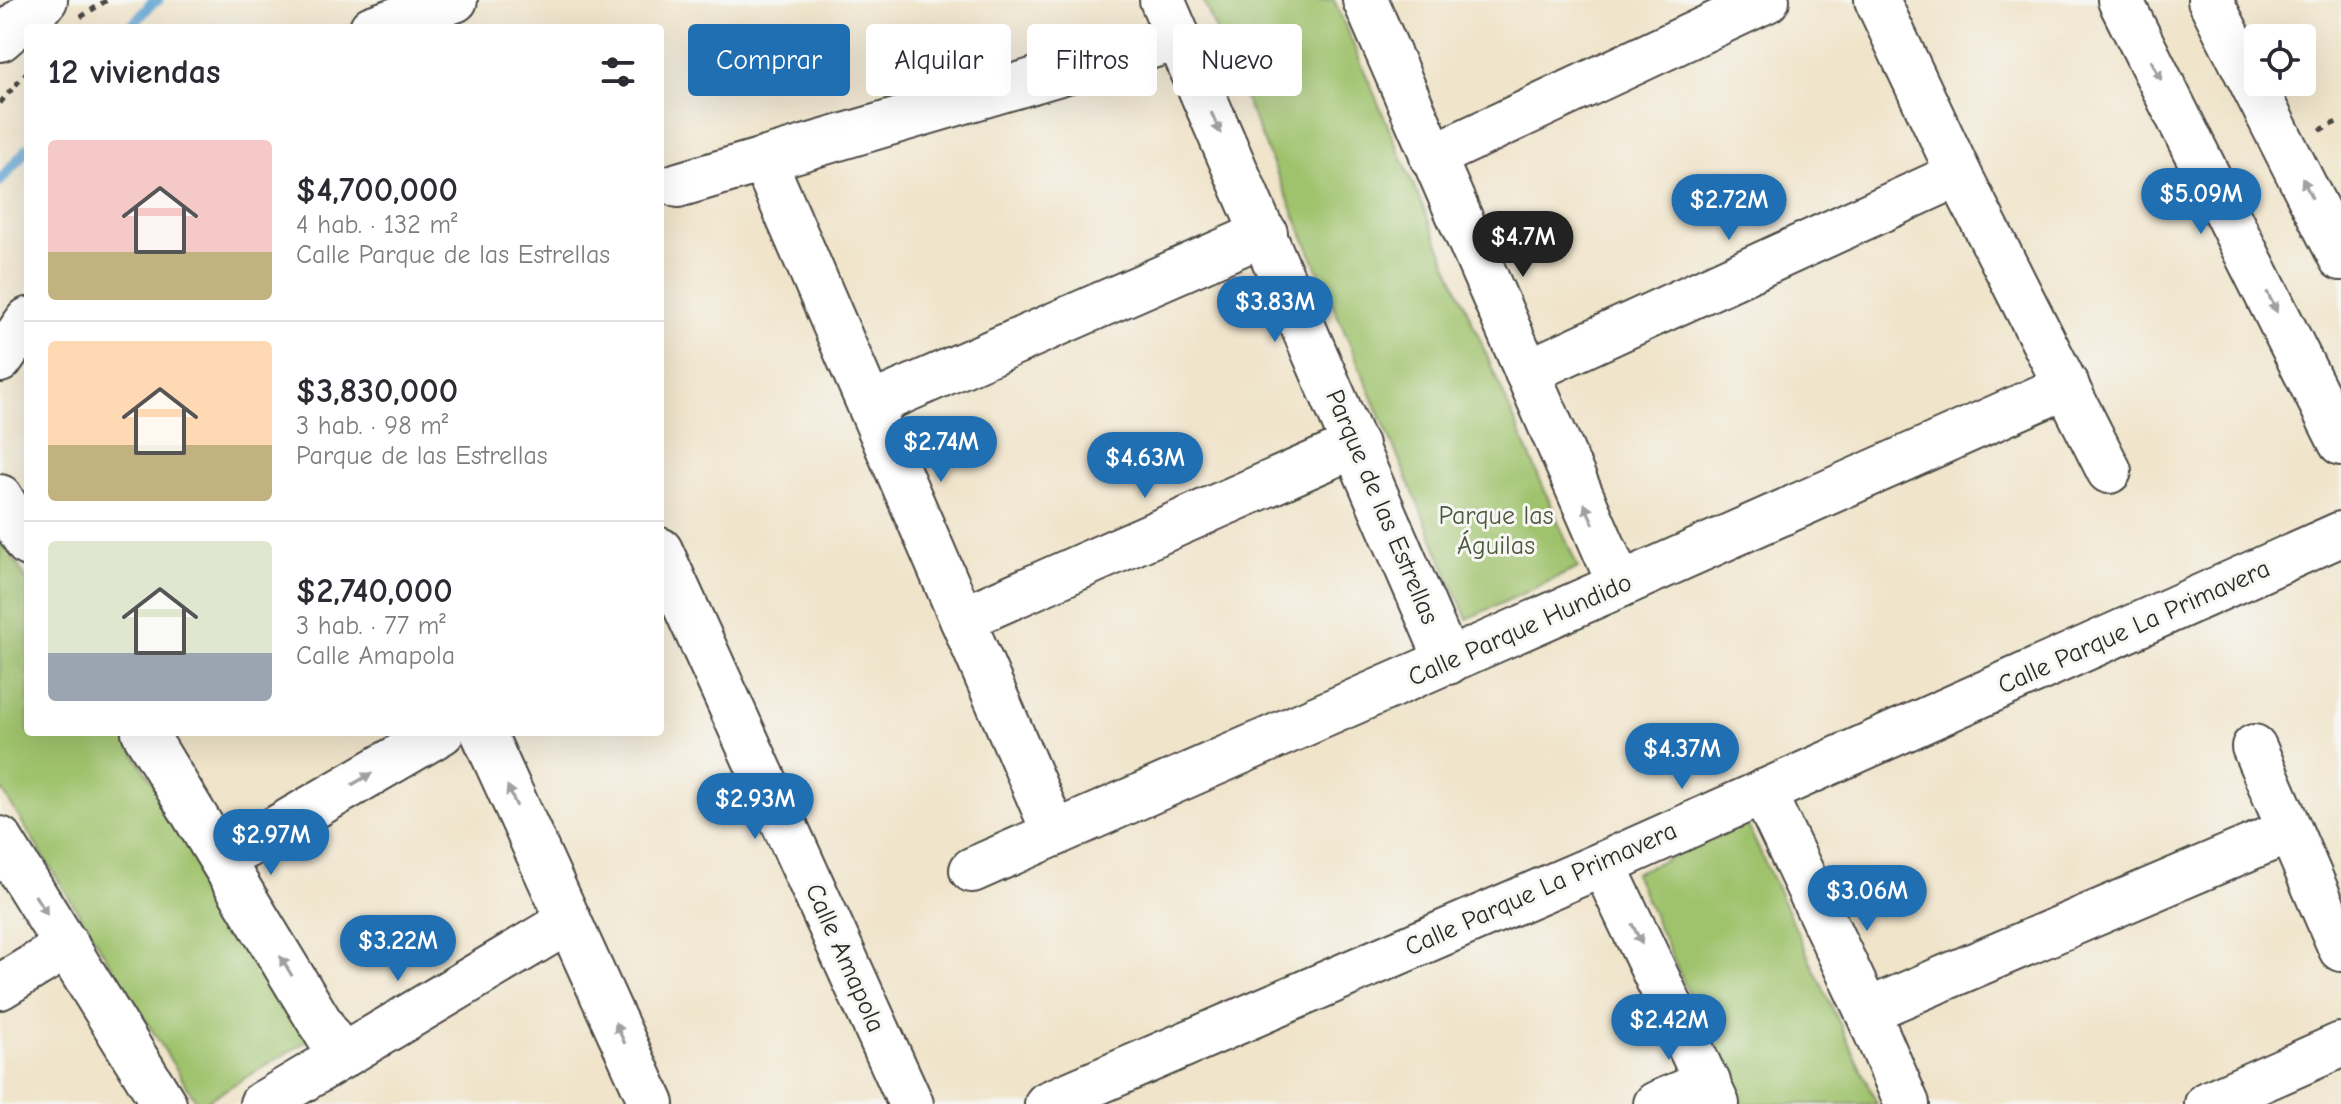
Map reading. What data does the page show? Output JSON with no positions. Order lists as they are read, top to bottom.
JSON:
{
  "streets": {
    "street": [
      "Parque de las Estrellas",
      "Calle Parque La Primavera",
      "Calle Parque Hundido",
      "Calle Amapola"
    ]
  },
  "crossings": [
    ["Parque de las Estrellas", "Calle Parque Hundido"]
  ],
  "parks": ["Parque las Águilas"],
  "page": {
    "chip": [
      "Comprar",
      "Alquilar",
      "Filtros",
      "Nuevo"
    ],
    "heading": "12 viviendas",
    "list": [
      {
        "name": "$4,700,000",
        "note": "4 hab. · 132 m² · Calle Parque de las Estrellas"
      },
      {
        "name": "$3,830,000",
        "note": "3 hab. · 98 m² · Parque de las Estrellas"
      },
      {
        "name": "$2,740,000",
        "note": "3 hab. · 77 m² · Calle Amapola"
      }
    ],
    "price": [
      "$5.09M",
      "$2.72M",
      "$4.7M",
      "$3.83M",
      "$2.74M",
      "$4.63M",
      "$4.37M",
      "$2.93M",
      "$2.97M",
      "$3.06M",
      "$3.22M",
      "$2.42M"
    ]
  }
}
